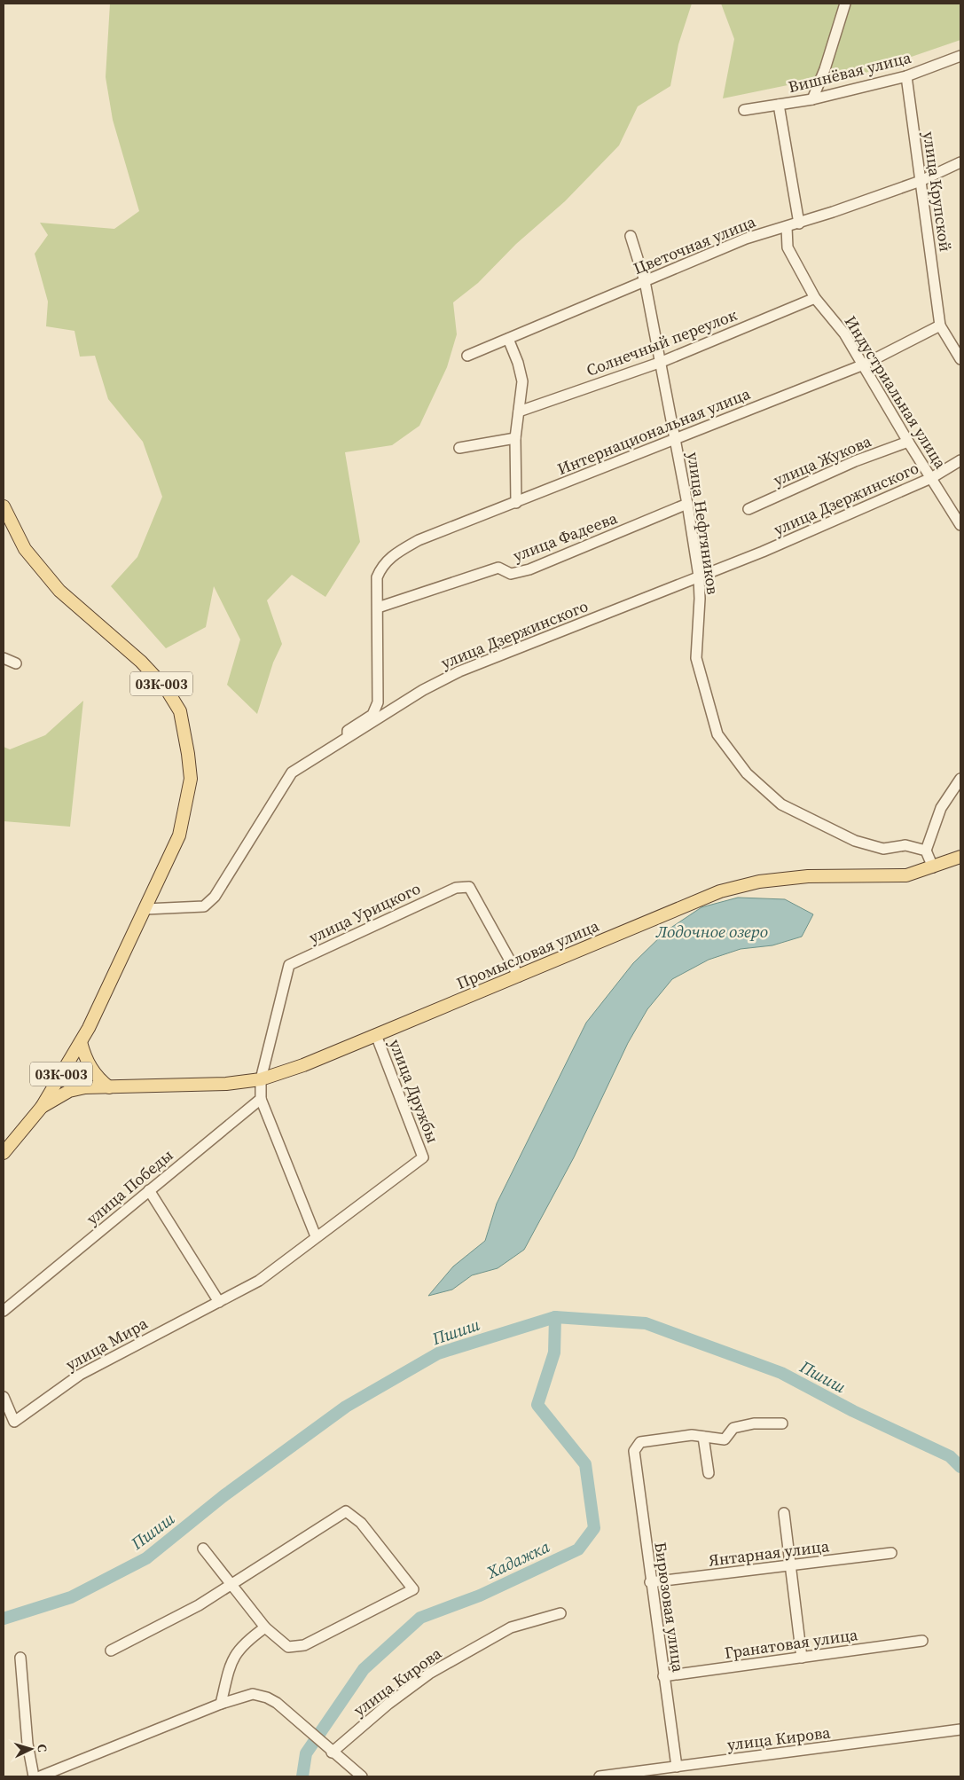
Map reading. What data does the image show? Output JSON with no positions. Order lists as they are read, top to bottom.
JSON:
{
  "streets": {
    "main road": ["03К-003", "Промысловая улица"],
    "street": [
      "Вишнёвая улица",
      "улица Крупской",
      "Цветочная улица",
      "Солнечный переулок",
      "Индустриальная улица",
      "Интернациональная улица",
      "улица Жукова",
      "улица Дзержинского",
      "улица Нефтяников",
      "улица Фадеева",
      "улица Урицкого",
      "улица Дружбы",
      "улица Победы",
      "улица Мира",
      "Янтарная улица",
      "Бирюзовая улица",
      "Гранатовая улица",
      "улица Кирова"
    ]
  },
  "crossings": [
    ["Вишнёвая улица", "улица Крупской"],
    ["улица Крупской", "Цветочная улица"],
    ["улица Крупской", "Интернациональная улица"],
    ["Цветочная улица", "Индустриальная улица"],
    ["Цветочная улица", "улица Нефтяников"],
    ["Солнечный переулок", "Индустриальная улица"],
    ["Солнечный переулок", "улица Нефтяников"],
    ["Индустриальная улица", "Интернациональная улица"],
    ["Индустриальная улица", "улица Жукова"],
    ["Индустриальная улица", "улица Дзержинского"],
    ["Интернациональная улица", "улица Нефтяников"],
    ["Интернациональная улица", "улица Фадеева"],
    ["улица Дзержинского", "улица Нефтяников"],
    ["улица Дзержинского", "03К-003"],
    ["улица Нефтяников", "улица Фадеева"],
    ["03К-003", "Промысловая улица"],
    ["улица Урицкого", "Промысловая улица"],
    ["Промысловая улица", "улица Дружбы"],
    ["улица Дружбы", "улица Мира"],
    ["Янтарная улица", "Бирюзовая улица"],
    ["Бирюзовая улица", "Гранатовая улица"],
    ["Бирюзовая улица", "улица Кирова"]
  ],
  "water": ["Лодочное озеро", "Пшиш", "Хадажка"],
  "north": "right"
}
